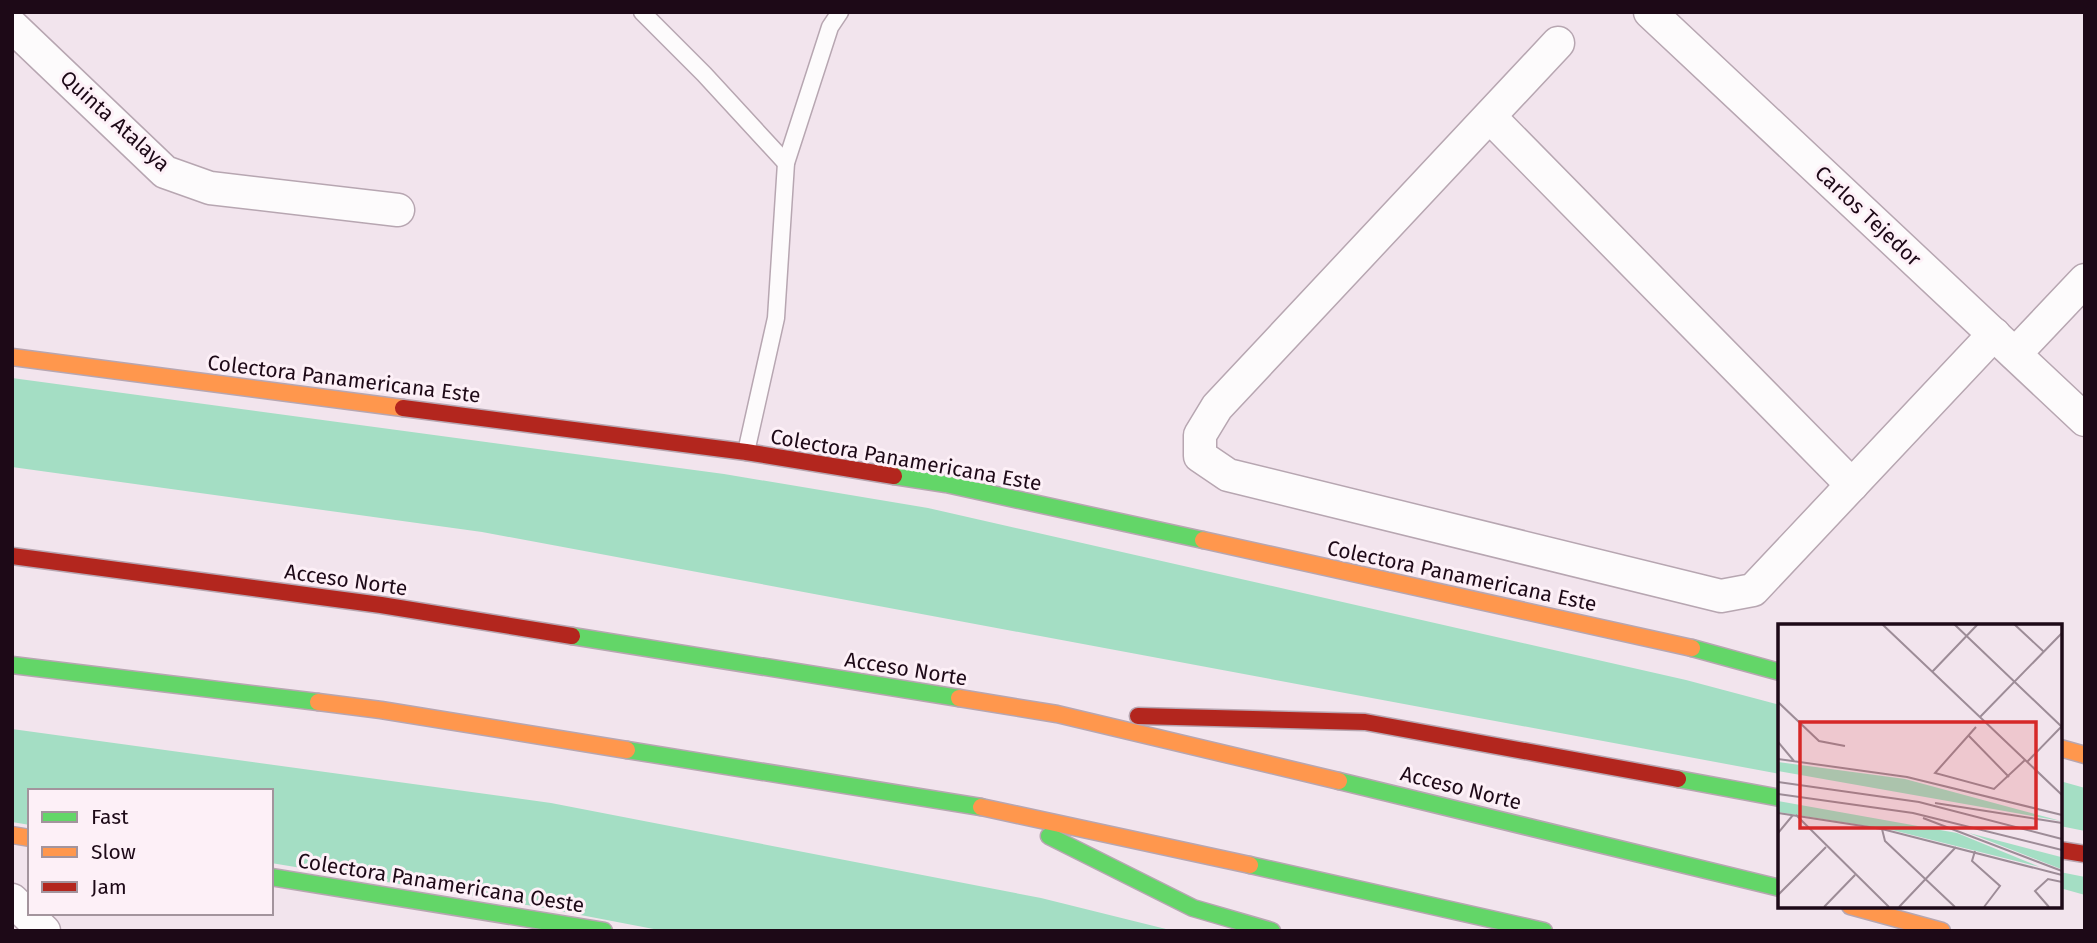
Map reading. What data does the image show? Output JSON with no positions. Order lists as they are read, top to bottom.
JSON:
{
  "streets": {
    "main road": ["Colectora Panamericana Este", "Acceso Norte", "Colectora Panamericana Oeste"],
    "street": ["Quinta Atalaya", "Carlos Tejedor"]
  },
  "legend": ["Fast", "Slow", "Jam"]
}
